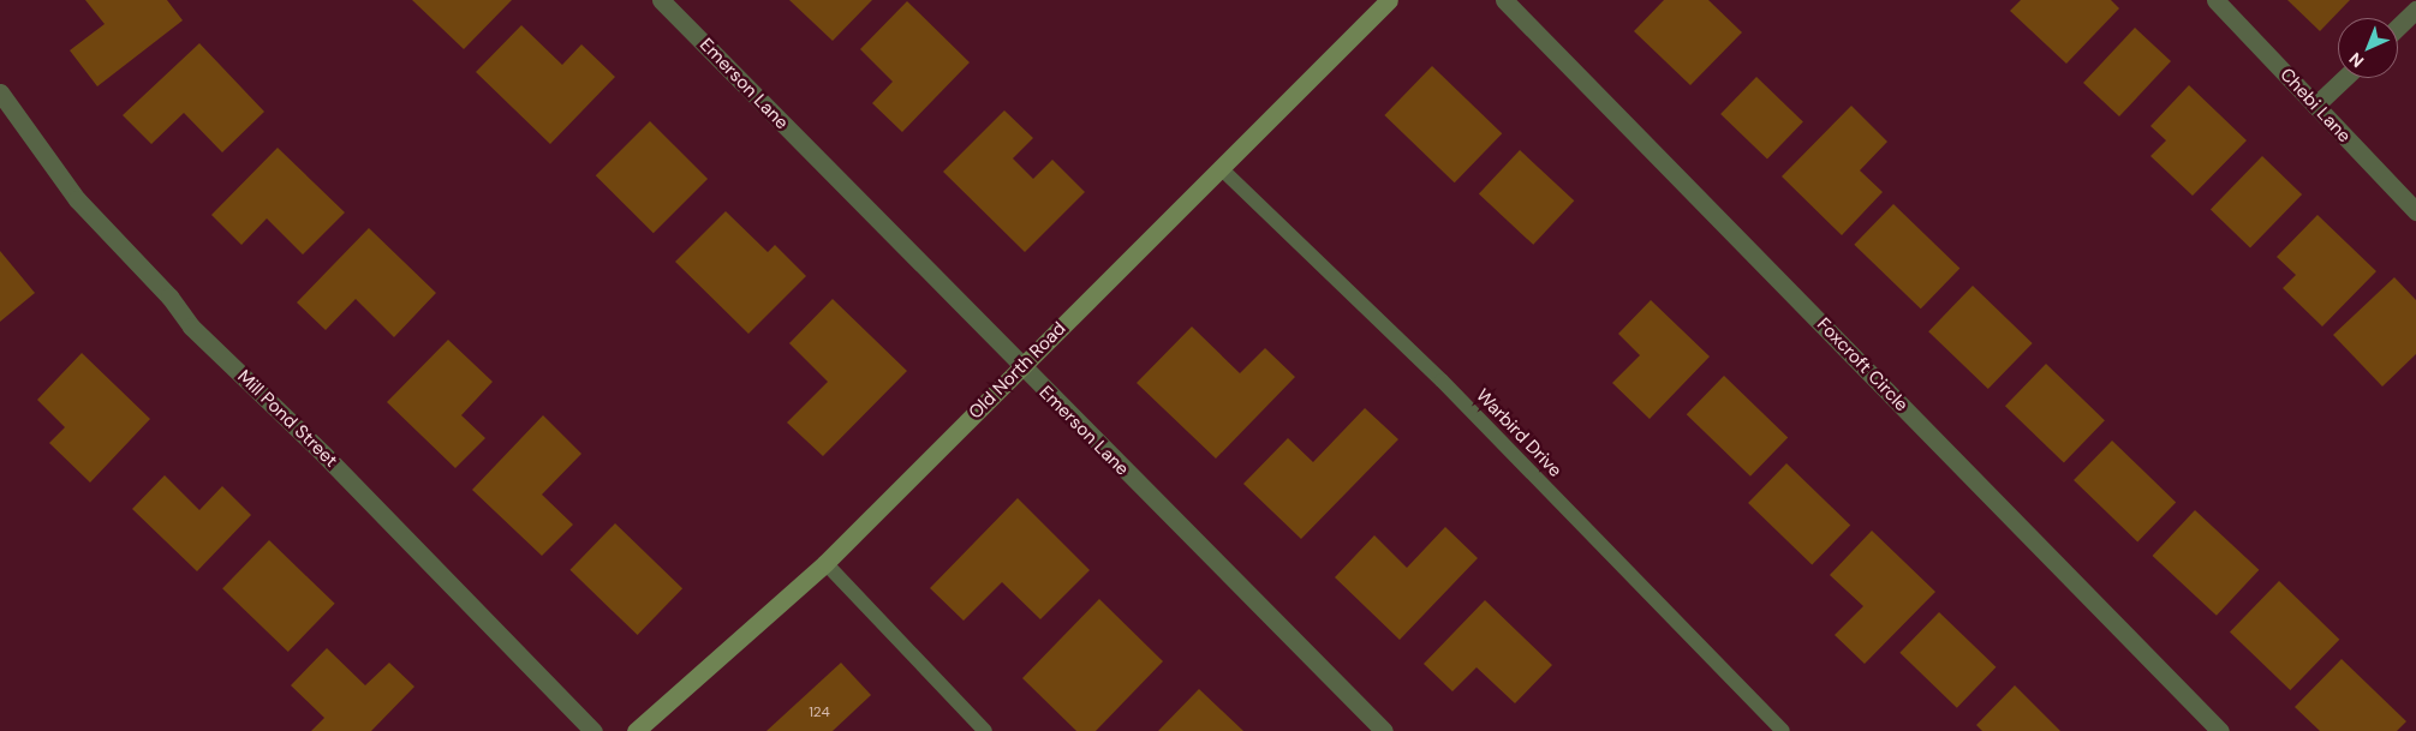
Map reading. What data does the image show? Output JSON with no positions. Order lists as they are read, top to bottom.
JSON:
{
  "streets": {
    "street": [
      "Emerson Lane",
      "Chebi Lane",
      "Foxcroft Circle",
      "Old North Road",
      "Mill Pond Street"
    ],
    "lane": ["Warbird Drive"]
  },
  "crossings": [
    ["Emerson Lane", "Old North Road"],
    ["Old North Road", "Warbird Drive"]
  ],
  "house_numbers": ["124"],
  "north": "bottom left"
}
